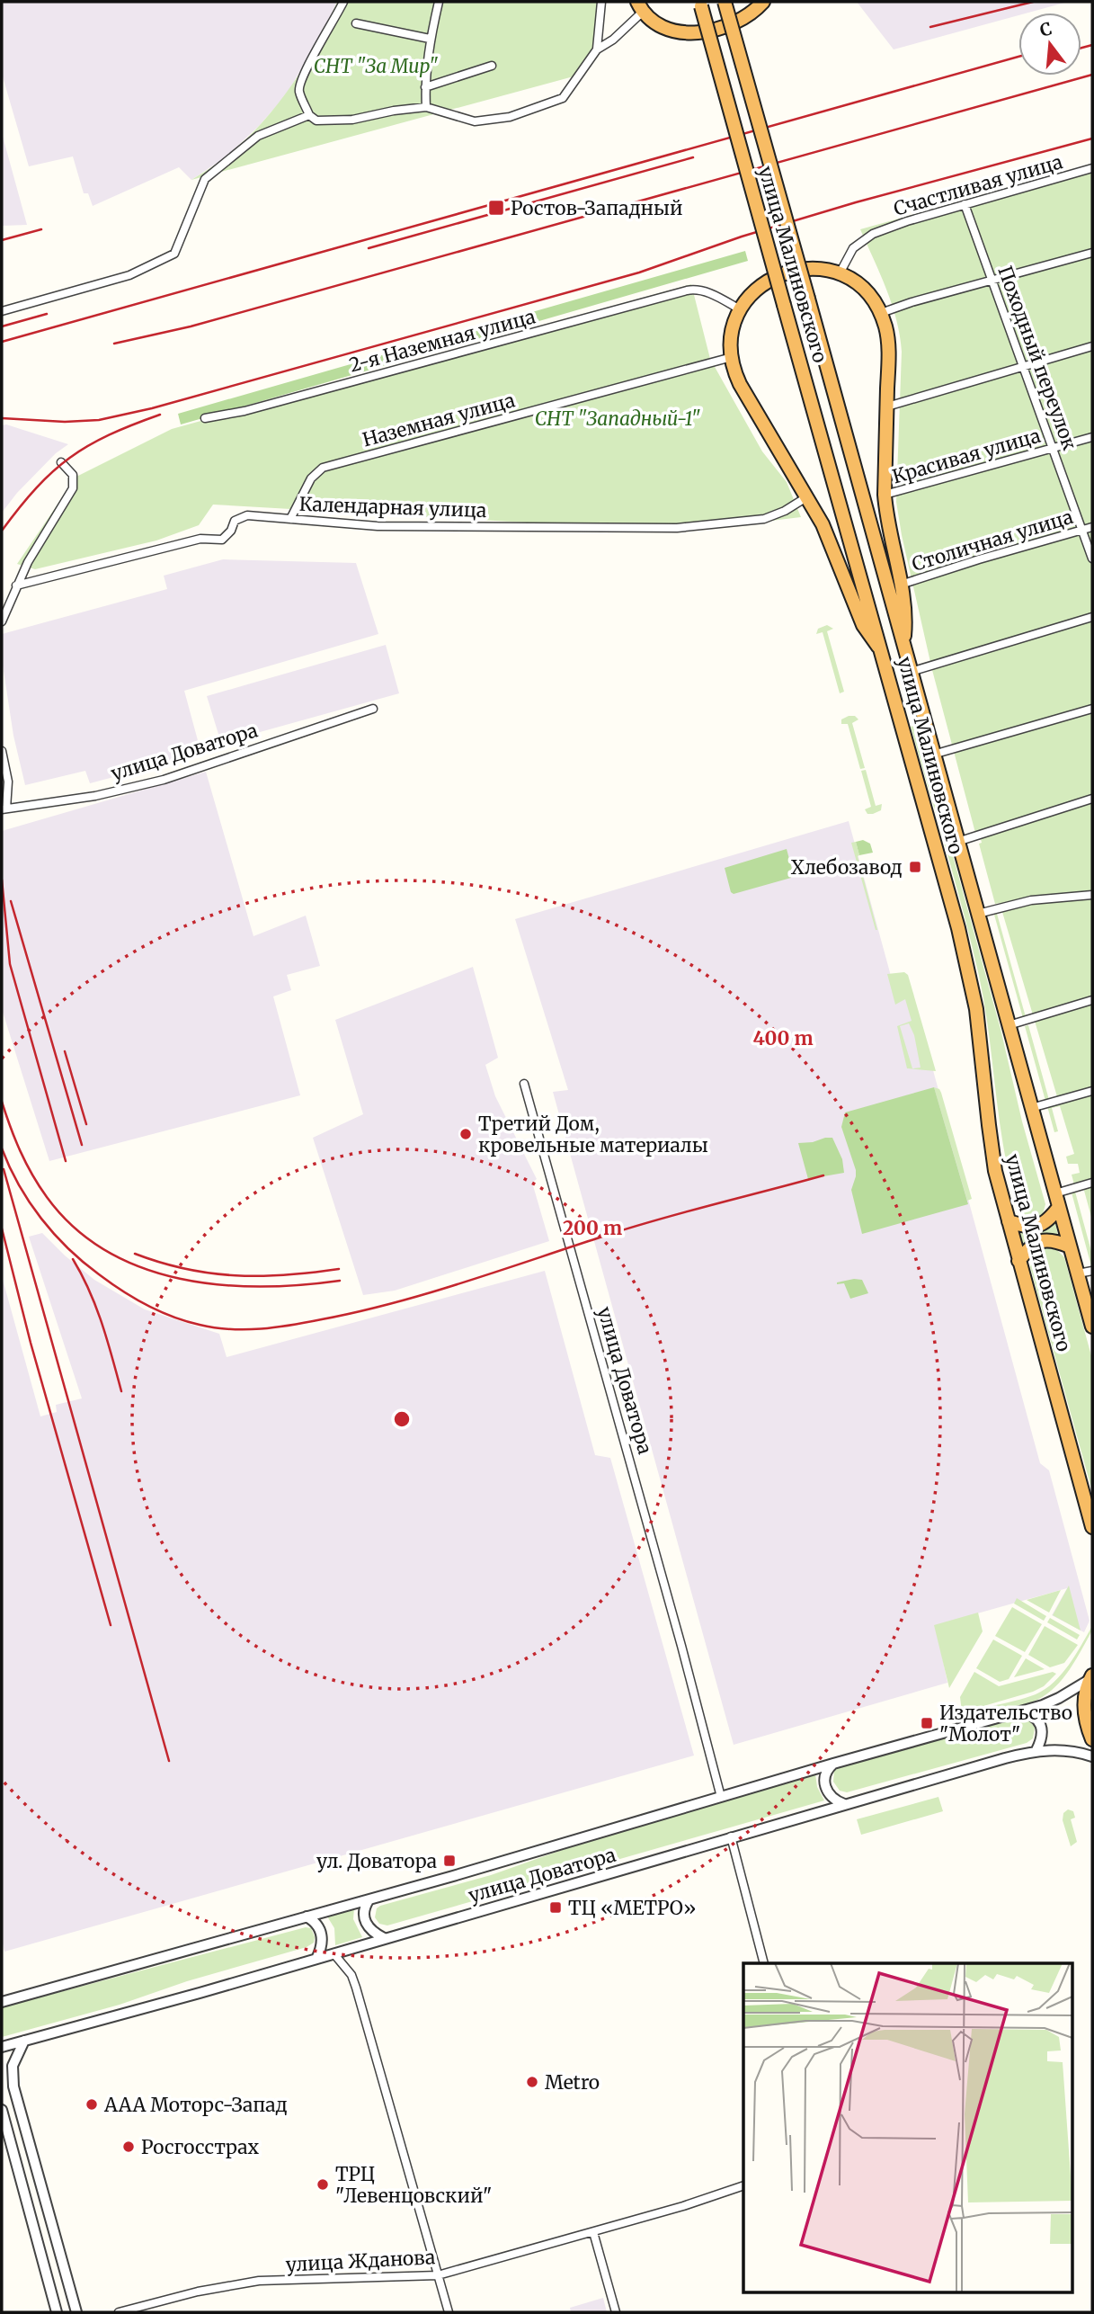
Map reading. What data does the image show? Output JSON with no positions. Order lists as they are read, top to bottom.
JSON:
{
  "streets": {
    "highway": ["улица Малиновского"],
    "street": [
      "Счастливая улица",
      "2-я Наземная улица",
      "Походный переулок",
      "Наземная улица",
      "Красивая улица",
      "Календарная улица",
      "Столичная улица",
      "улица Доватора",
      "улица Жданова"
    ]
  },
  "crossings": [
    ["Счастливая улица", "Походный переулок"],
    ["Походный переулок", "Красивая улица"],
    ["Походный переулок", "Столичная улица"],
    ["Наземная улица", "Календарная улица"]
  ],
  "parks": ["СНТ \"За Мир\"", "СНТ \"Западный-1\""],
  "places": {
    "transit": [
      "Ростов-Западный",
      "Хлебозавод",
      "Издательство \"Молот\"",
      "ул. Доватора",
      "ТЦ «МЕТРО»"
    ],
    "other": [
      "Третий Дом, кровельные материалы",
      "Metro",
      "ААА Моторс-Запад",
      "Росгосстрах",
      "ТРЦ \"Левенцовский\""
    ]
  },
  "north": "top",
  "rings": ["400 m", "200 m"]
}
